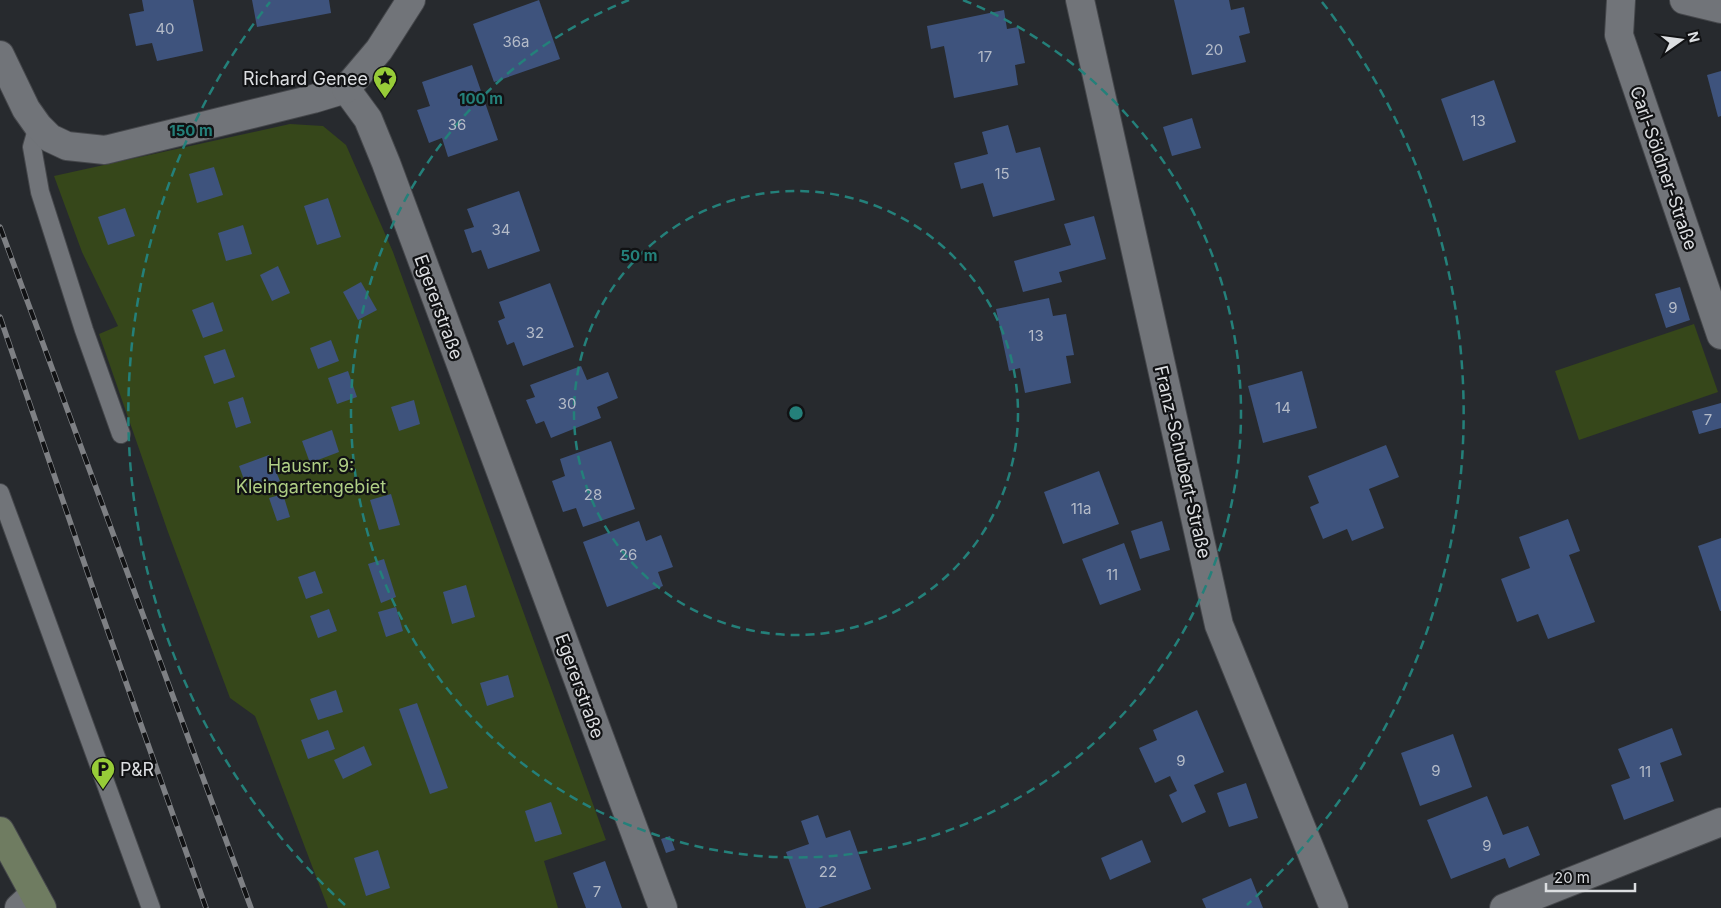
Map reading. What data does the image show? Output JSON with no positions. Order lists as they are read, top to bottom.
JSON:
{
  "streets": {
    "street": ["Carl-Söldner-Straße", "Egererstraße", "Franz-Schubert-Straße"]
  },
  "parks": ["Hausnr. 9: Kleingartengebiet"],
  "places": {
    "place": ["Richard Genee"],
    "parking": ["P&R"]
  },
  "house_numbers": [
    "40",
    "36a",
    "20",
    "17",
    "13",
    "36",
    "15",
    "34",
    "9",
    "32",
    "13",
    "30",
    "14",
    "7",
    "28",
    "11a",
    "26",
    "11",
    "9",
    "9",
    "11",
    "9",
    "22",
    "7"
  ],
  "scale_bar": "20 m",
  "north": "right",
  "rings": ["100 m", "150 m", "50 m"]
}
